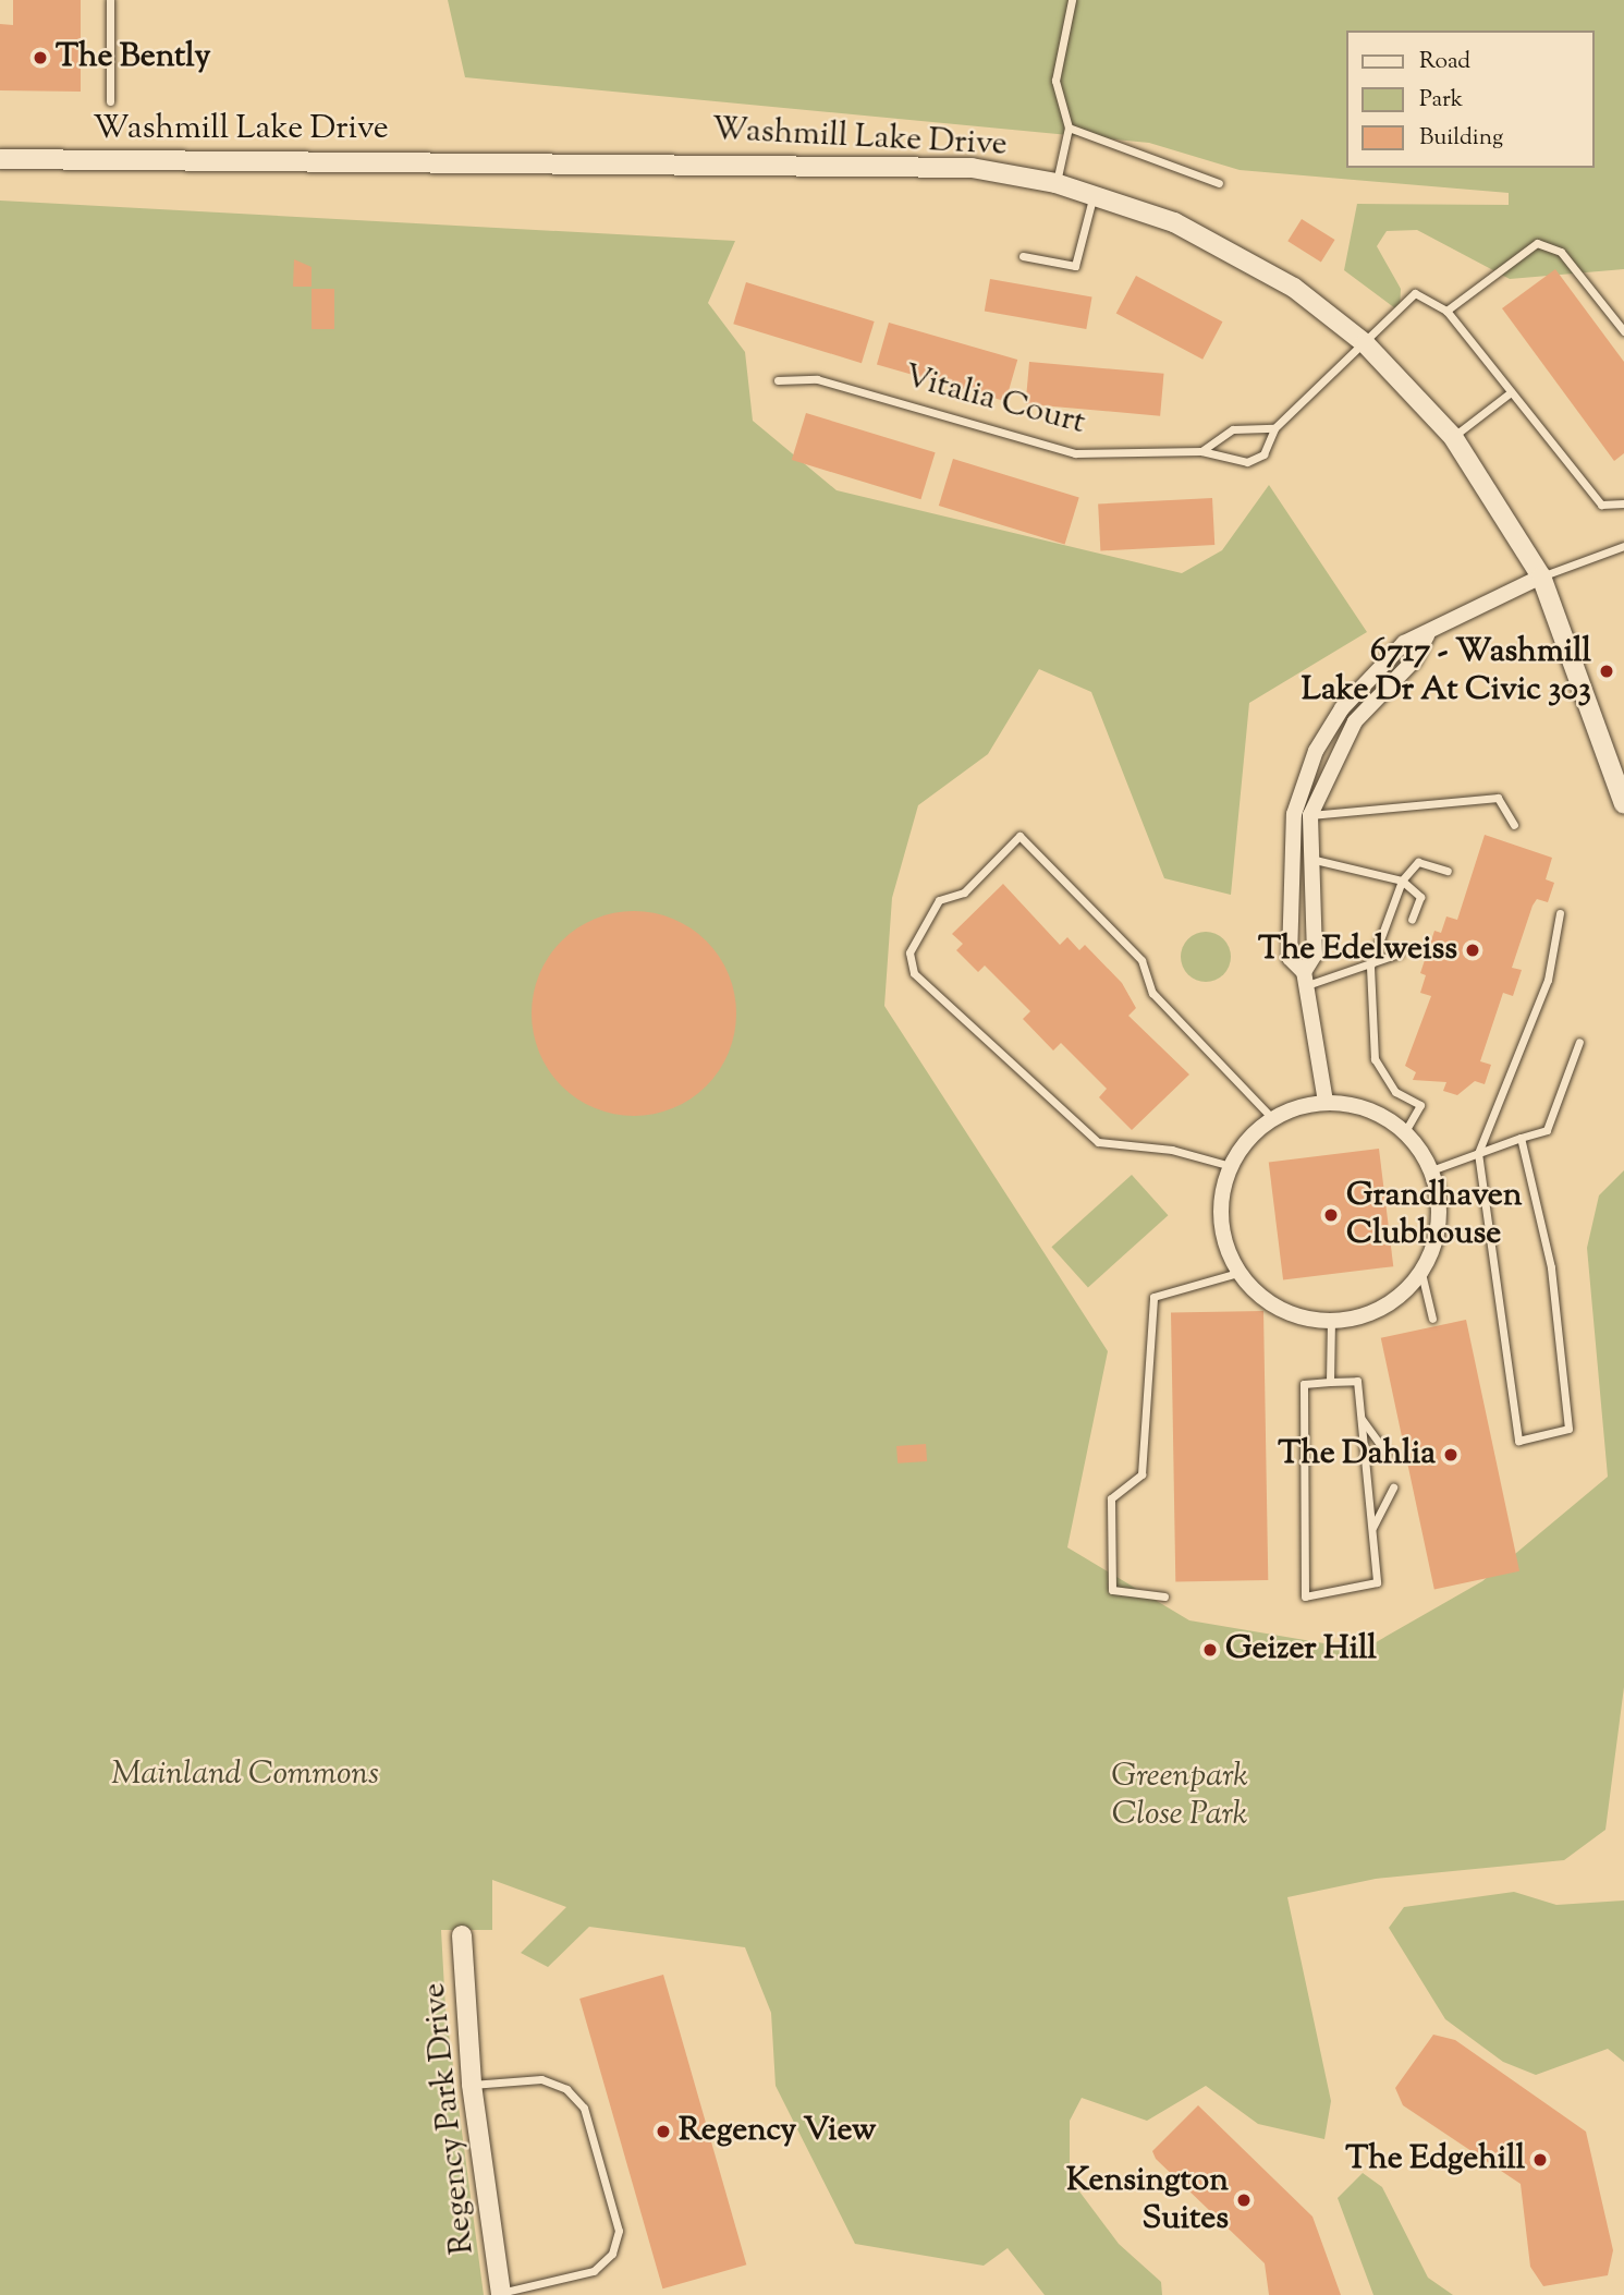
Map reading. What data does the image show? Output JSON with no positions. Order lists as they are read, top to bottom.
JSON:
{
  "streets": {
    "street": ["Washmill Lake Drive", "Regency Park Drive"],
    "lane": ["Vitalia Court"]
  },
  "crossings": [
    ["Washmill Lake Drive", "Vitalia Court"]
  ],
  "parks": ["Mainland Commons", "Greenpark Close Park"],
  "places": [
    "The Bently",
    "6717 - Washmill Lake Dr At Civic 303",
    "The Edelweiss",
    "Grandhaven Clubhouse",
    "The Dahlia",
    "Geizer Hill",
    "Regency View",
    "The Edgehill",
    "Kensington Suites"
  ],
  "legend": ["Road", "Park", "Building"]
}
